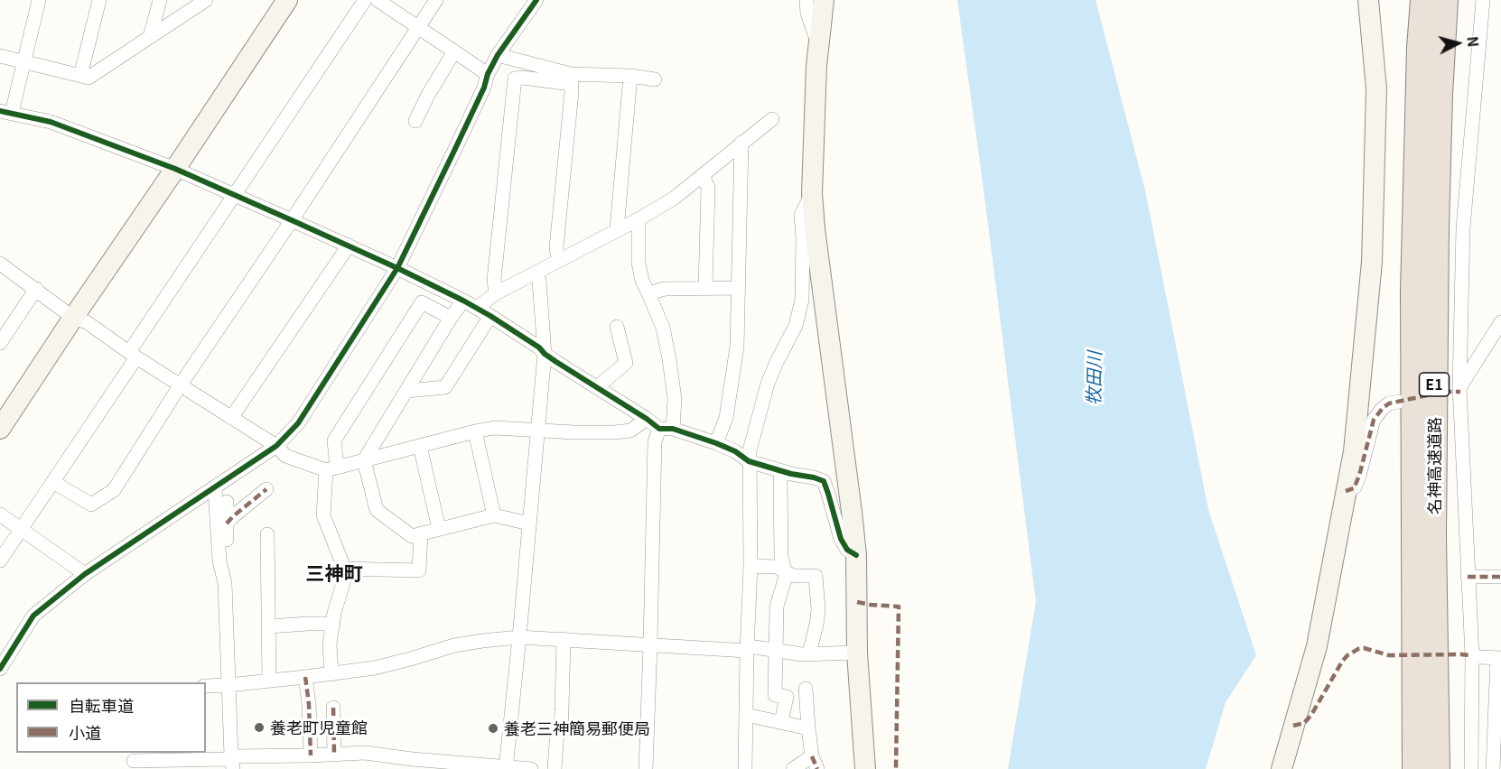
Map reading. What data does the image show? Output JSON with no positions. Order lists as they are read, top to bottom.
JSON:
{
  "streets": {
    "highway": ["E1", "名神高速道路"]
  },
  "districts": ["三神町"],
  "water": ["牧田川"],
  "places": ["養老町児童館", "養老三神簡易郵便局"],
  "legend": ["自転車道", "小道"],
  "north": "right"
}
